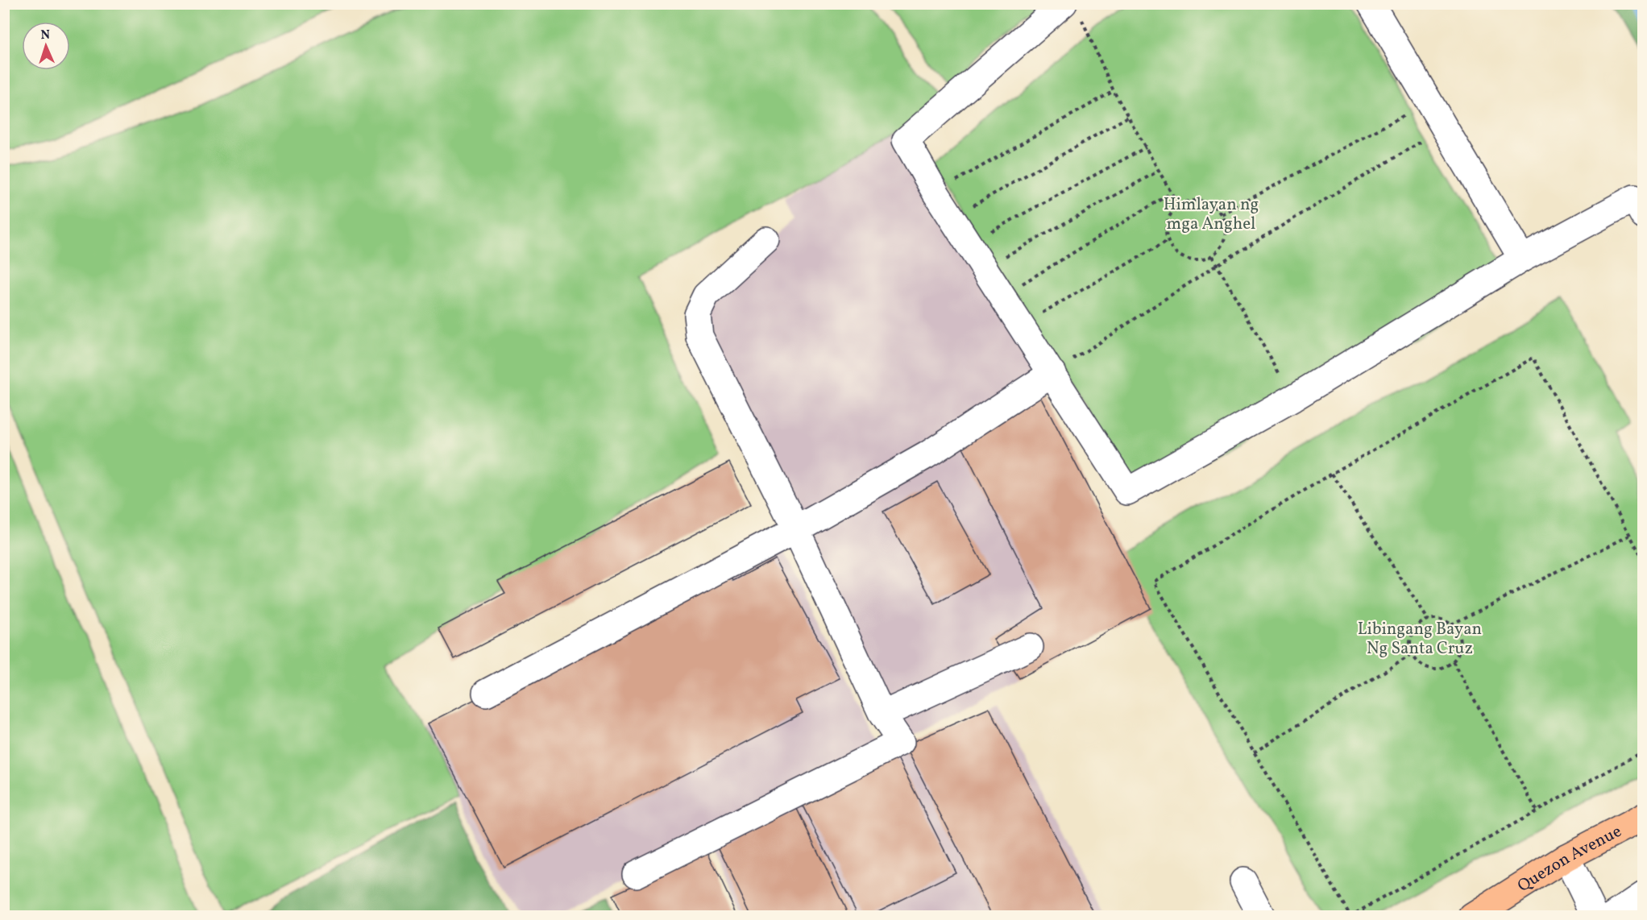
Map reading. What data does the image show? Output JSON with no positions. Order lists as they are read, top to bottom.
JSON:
{
  "streets": {
    "main road": ["Quezon Avenue"]
  },
  "parks": ["Himlayan ng mga Anghel", "Libingang Bayan Ng Santa Cruz"],
  "north": "top"
}
